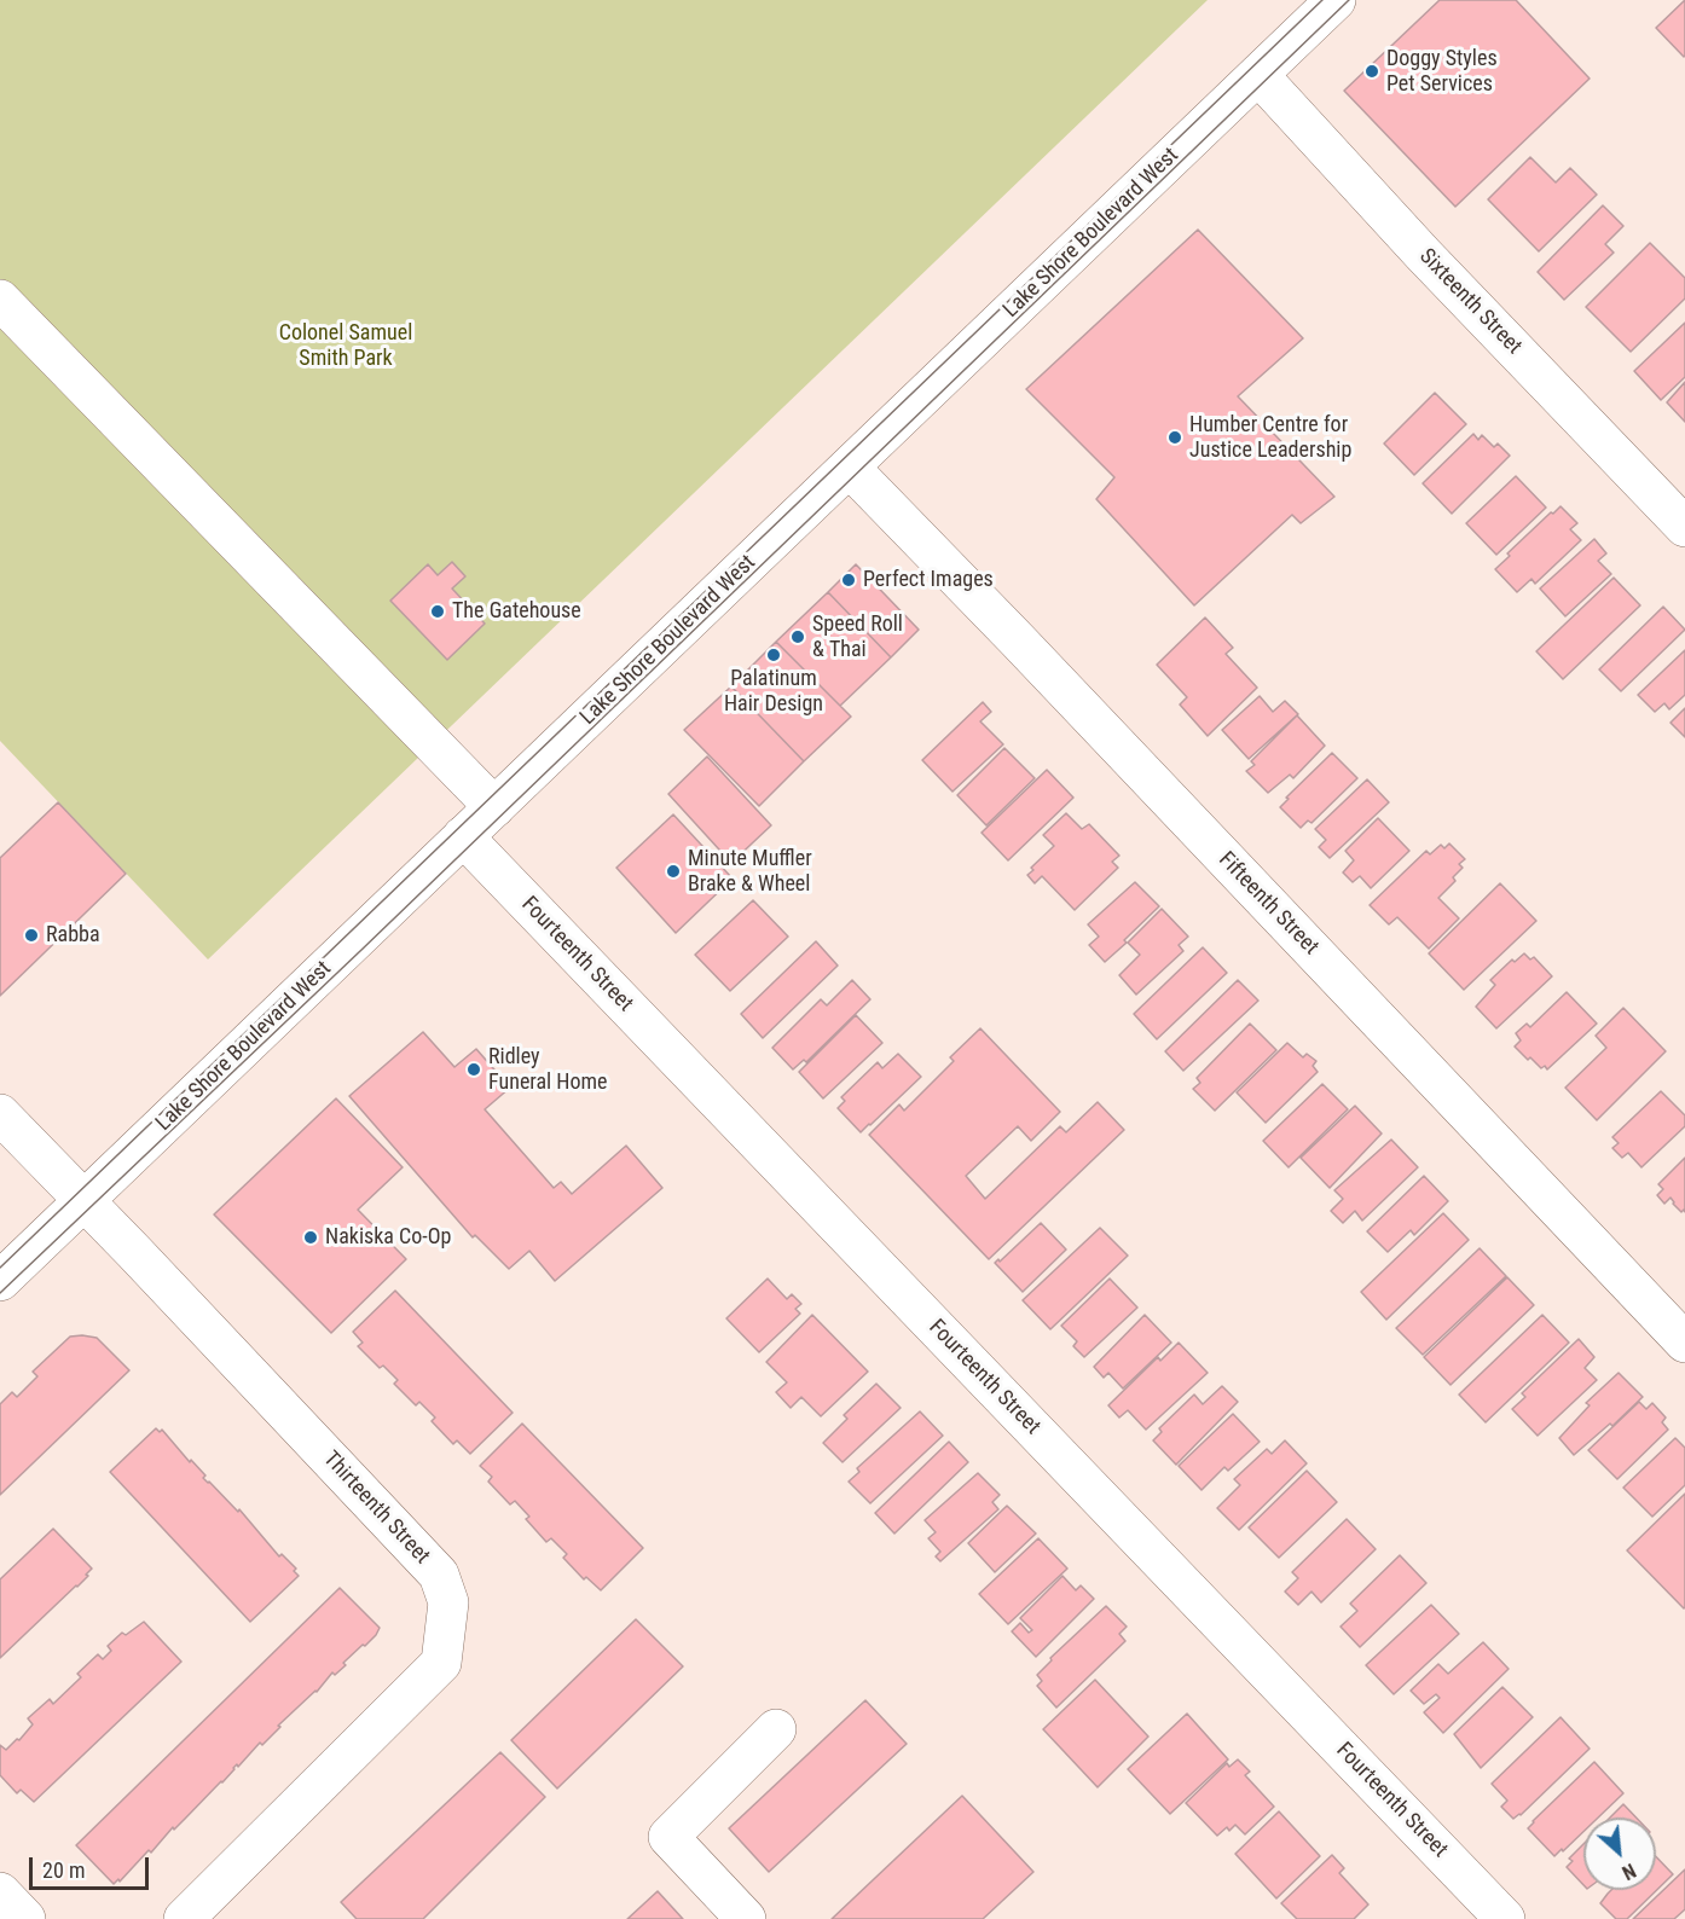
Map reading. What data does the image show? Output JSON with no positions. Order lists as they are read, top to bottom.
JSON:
{
  "streets": {
    "street": [
      "Lake Shore Boulevard West",
      "Sixteenth Street",
      "Fifteenth Street",
      "Fourteenth Street",
      "Thirteenth Street"
    ]
  },
  "crossings": [
    ["Lake Shore Boulevard West", "Sixteenth Street"],
    ["Lake Shore Boulevard West", "Fifteenth Street"],
    ["Lake Shore Boulevard West", "Fourteenth Street"],
    ["Lake Shore Boulevard West", "Thirteenth Street"]
  ],
  "parks": ["Colonel Samuel Smith Park"],
  "places": [
    "Doggy Styles Pet Services",
    "Humber Centre for Justice Leadership",
    "Perfect Images",
    "The Gatehouse",
    "Speed Roll & Thai",
    "Palatinum Hair Design",
    "Minute Muffler Brake & Wheel",
    "Rabba",
    "Ridley Funeral Home",
    "Nakiska Co-Op"
  ],
  "scale_bar": "20 m",
  "north": "bottom right"
}
